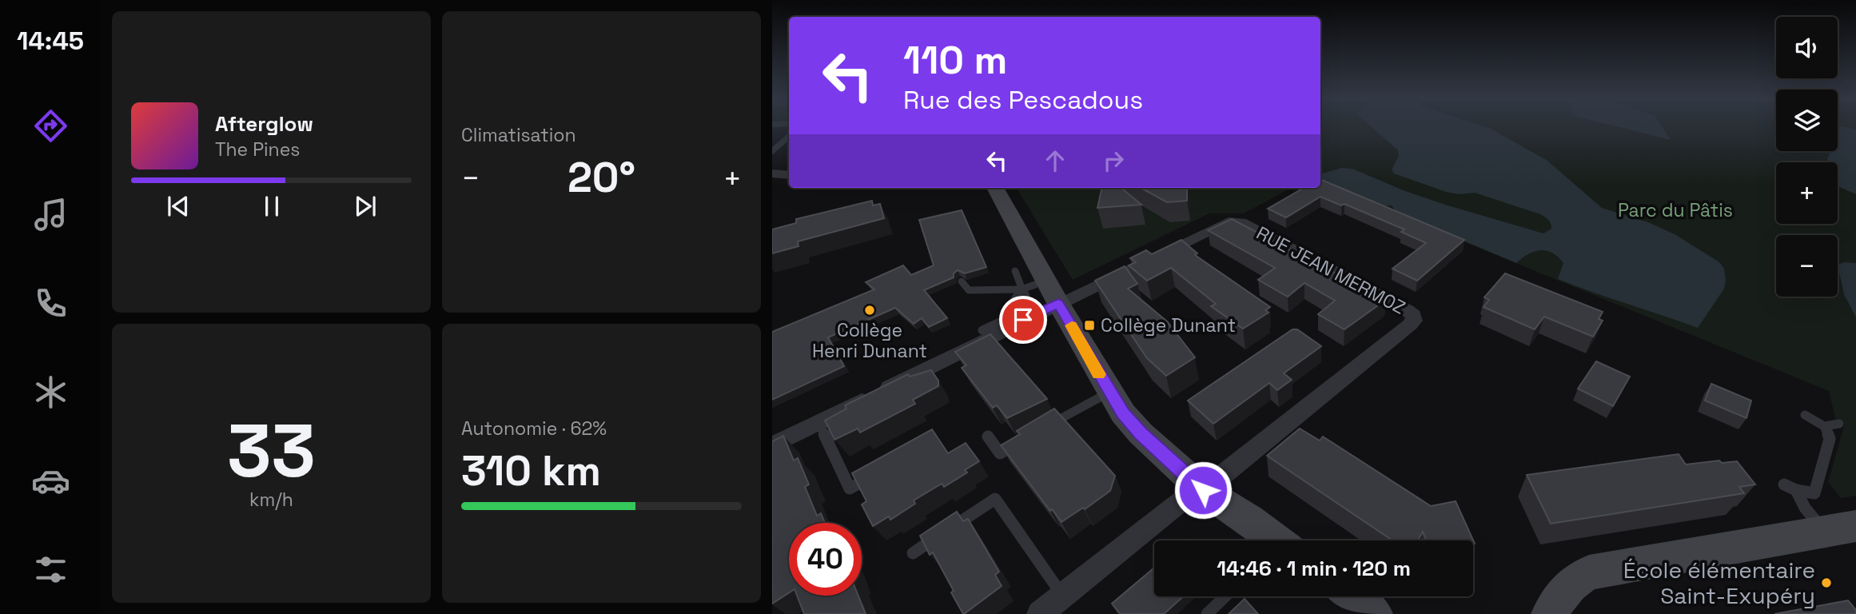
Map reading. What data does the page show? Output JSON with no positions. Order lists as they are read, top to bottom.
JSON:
{
  "streets": {
    "street": ["RUE JEAN MERMOZ"]
  },
  "parks": ["Parc du Pâtis"],
  "places": {
    "other": ["Collège Henri Dunant", "École élémentaire Saint-Exupéry"],
    "transit": ["Collège Dunant"]
  },
  "page": {
    "tabs": "14:45",
    "tile": [
      "Climatisation",
      ["33", "km/h"],
      ["Autonomie · 62%", "310 km"]
    ],
    "map_buttons": ["+", "−"],
    "turn": ["110 m", "Rue des Pescadous"],
    "song": ["Afterglow", "The Pines"],
    "heat": ["−", "20°", "+"],
    "limit": "40",
    "trip": "14:46 · 1 min · 120 m"
  }
}
